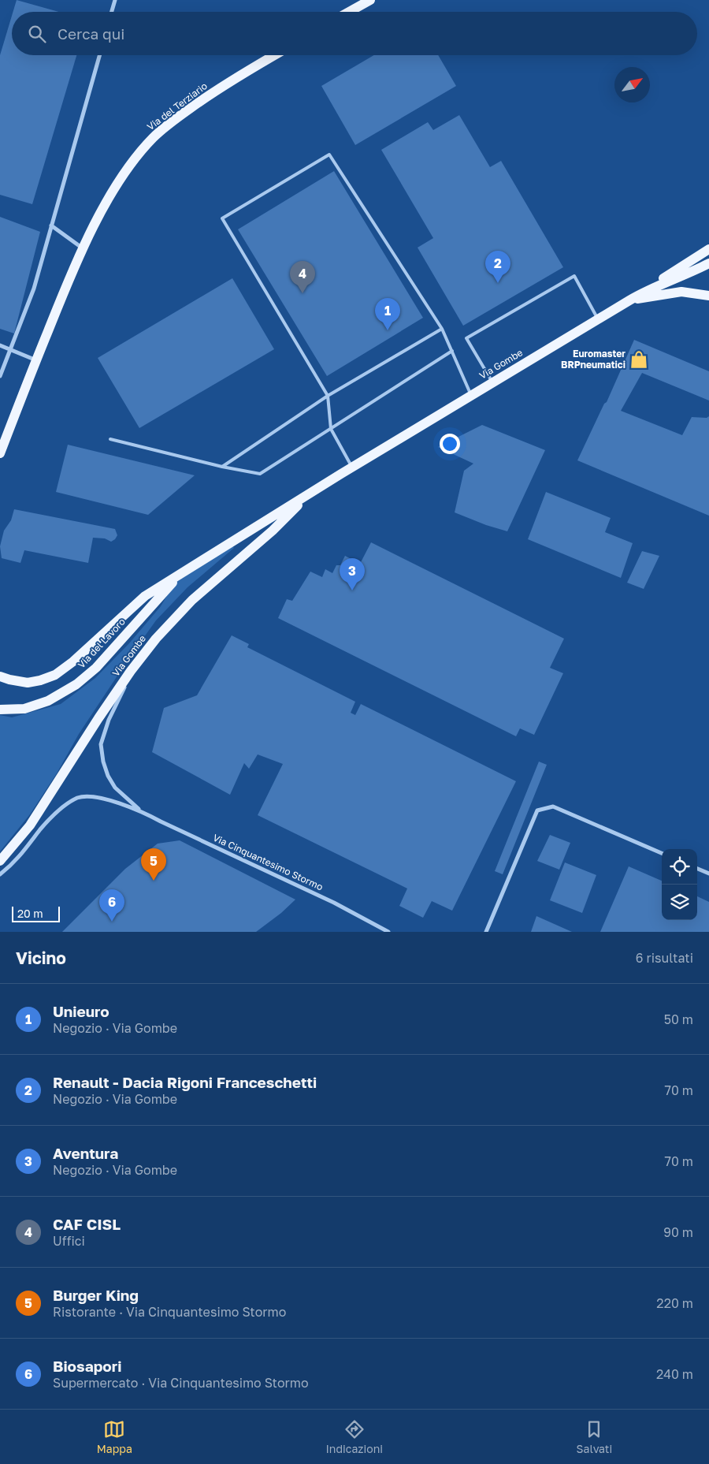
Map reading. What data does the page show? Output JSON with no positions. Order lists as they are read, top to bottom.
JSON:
{
  "streets": {
    "main road": ["Via del Terziario", "Via Gombe", "Via del Lavoro"],
    "street": ["Via Cinquantesimo Stormo"]
  },
  "crossings": [
    ["Via Gombe", "Via del Lavoro"],
    ["Via Gombe", "Via Cinquantesimo Stormo"]
  ],
  "places": {
    "shop": ["Euromaster BRPneumatici"]
  },
  "scale_bar": "20 m",
  "north": "top right",
  "page": {
    "search": "Cerca qui",
    "pins": [
      "2",
      "4",
      "1",
      "3",
      "5",
      "6"
    ],
    "scale": "20 m",
    "heading": ["Vicino", "6 risultati"],
    "list": [
      {
        "mark": "1",
        "name": "Unieuro",
        "note": "Negozio · Via Gombe",
        "value": "50 m"
      },
      {
        "mark": "2",
        "name": "Renault - Dacia Rigoni Franceschetti",
        "note": "Negozio · Via Gombe",
        "value": "70 m"
      },
      {
        "mark": "3",
        "name": "Aventura",
        "note": "Negozio · Via Gombe",
        "value": "70 m"
      },
      {
        "mark": "4",
        "name": "CAF CISL",
        "note": "Uffici",
        "value": "90 m"
      },
      {
        "mark": "5",
        "name": "Burger King",
        "note": "Ristorante · Via Cinquantesimo Stormo",
        "value": "220 m"
      },
      {
        "mark": "6",
        "name": "Biosapori",
        "note": "Supermercato · Via Cinquantesimo Stormo",
        "value": "240 m"
      }
    ],
    "nav": ["Mappa", "Indicazioni", "Salvati"]
  }
}
